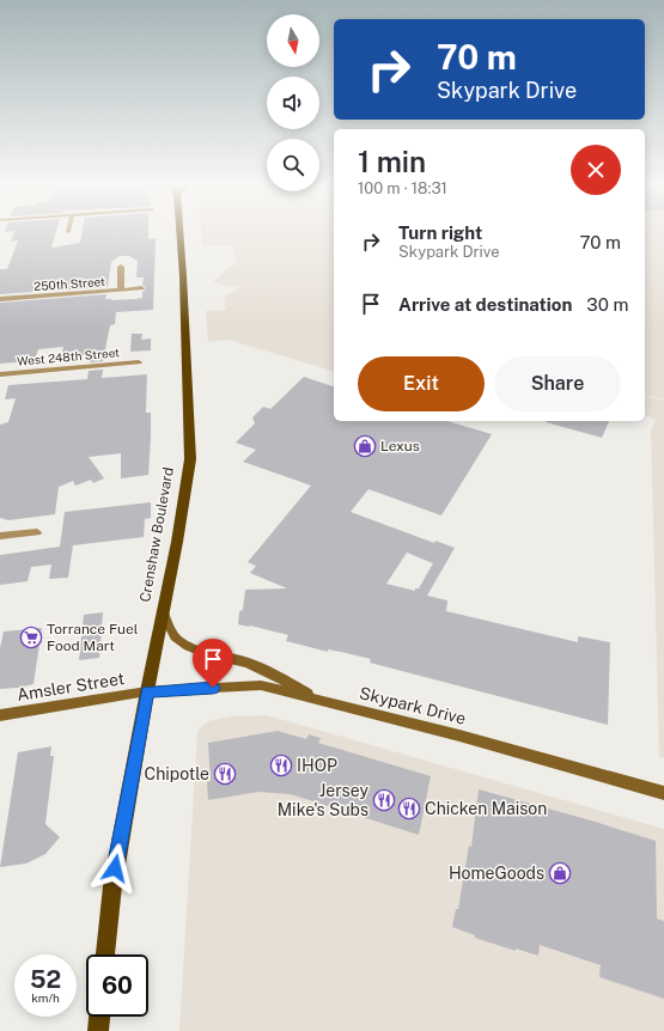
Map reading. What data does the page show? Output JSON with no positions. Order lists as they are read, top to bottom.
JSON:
{
  "streets": {
    "main road": ["Crenshaw Boulevard", "Amsler Street", "Skypark Drive"],
    "street": ["250th Street", "West 248th Street"]
  },
  "crossings": [
    ["Crenshaw Boulevard", "Amsler Street"],
    ["Crenshaw Boulevard", "Skypark Drive"],
    ["Amsler Street", "Skypark Drive"]
  ],
  "places": {
    "shop": ["Lexus", "HomeGoods"],
    "supermarket": ["Torrance Fuel Food Mart"],
    "restaurant": [
      "IHOP",
      "Chipotle",
      "Jersey Mike's Subs",
      "Chicken Maison"
    ]
  },
  "north": "bottom",
  "page": {
    "turn": ["70 m", "Skypark Drive"],
    "heading": ["1 min", "100 m · 18:31"],
    "list": [
      {
        "name": "Turn right",
        "note": "Skypark Drive",
        "value": "70 m"
      },
      {
        "name": "Arrive at destination",
        "value": "30 m"
      }
    ],
    "buttons": ["Exit", "Share"],
    "speed": "52 km/h",
    "limit": "60"
  }
}
